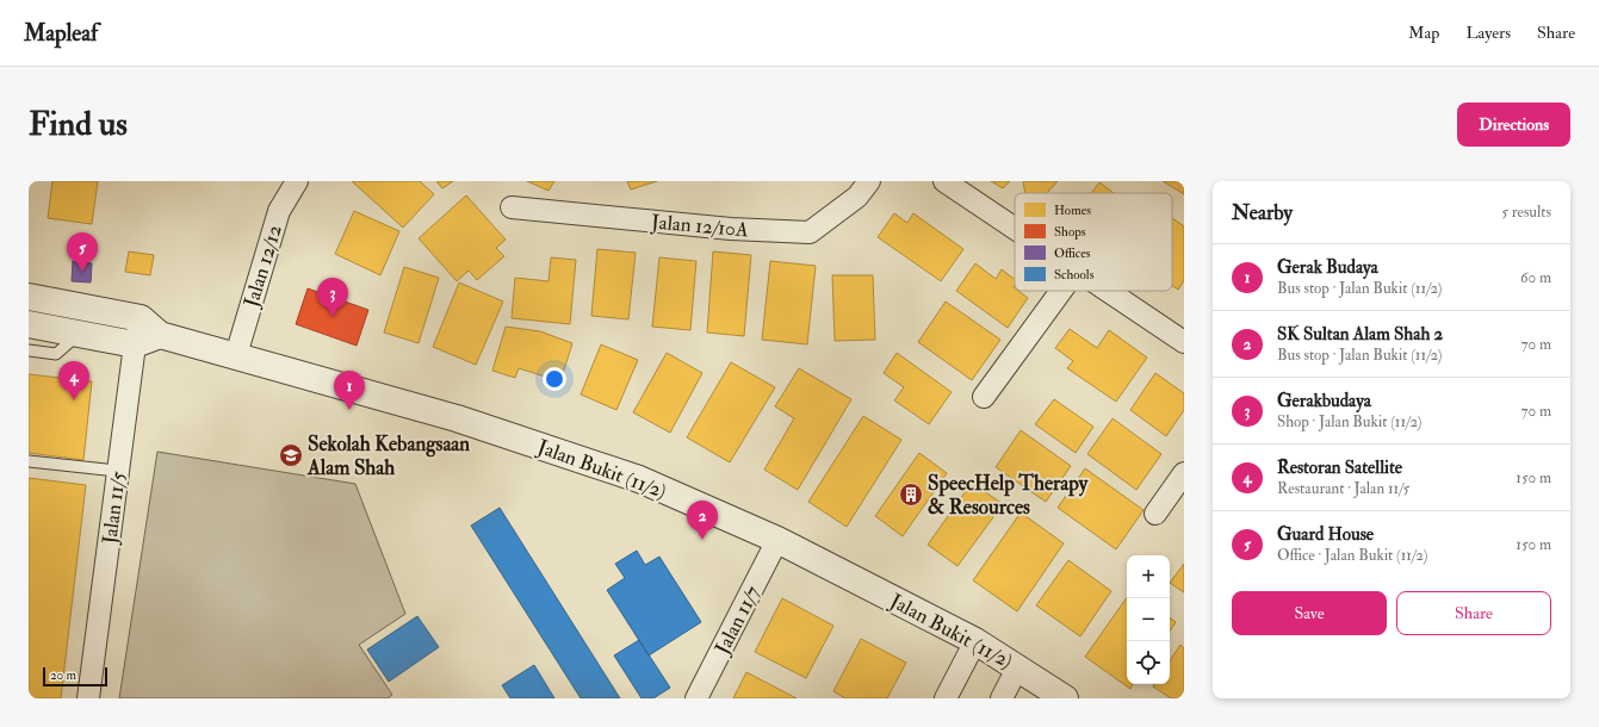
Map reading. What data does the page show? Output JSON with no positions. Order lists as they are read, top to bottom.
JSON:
{
  "streets": {
    "street": [
      "Jalan 12/10A",
      "Jalan 12/12",
      "Jalan Bukit (11/2)",
      "Jalan 11/5",
      "Jalan 11/7"
    ]
  },
  "crossings": [
    ["Jalan 12/12", "Jalan Bukit (11/2)"],
    ["Jalan Bukit (11/2)", "Jalan 11/7"]
  ],
  "places": {
    "school or university": ["Sekolah Kebangsaan Alam Shah"],
    "building": ["SpeecHelp Therapy & Resources"]
  },
  "legend": [
    "Homes",
    "Shops",
    "Offices",
    "Schools"
  ],
  "scale_bar": "20 m",
  "page": {
    "header": "Mapleaf",
    "nav": ["Map", "Layers", "Share"],
    "buttons": [
      "Directions",
      ["Save", "Share"]
    ],
    "title": "Find us",
    "heading": ["Nearby", "5 results"],
    "pins": [
      "5",
      "3",
      "4",
      "1",
      "2"
    ],
    "list": [
      {
        "mark": "1",
        "name": "Gerak Budaya",
        "note": "Bus stop · Jalan Bukit (11/2)",
        "value": "60 m"
      },
      {
        "mark": "2",
        "name": "SK Sultan Alam Shah 2",
        "note": "Bus stop · Jalan Bukit (11/2)",
        "value": "70 m"
      },
      {
        "mark": "3",
        "name": "Gerakbudaya",
        "note": "Shop · Jalan Bukit (11/2)",
        "value": "70 m"
      },
      {
        "mark": "4",
        "name": "Restoran Satellite",
        "note": "Restaurant · Jalan 11/5",
        "value": "150 m"
      },
      {
        "mark": "5",
        "name": "Guard House",
        "note": "Office · Jalan Bukit (11/2)",
        "value": "150 m"
      }
    ],
    "map_buttons": ["+", "−"],
    "scale": "20 m"
  }
}
